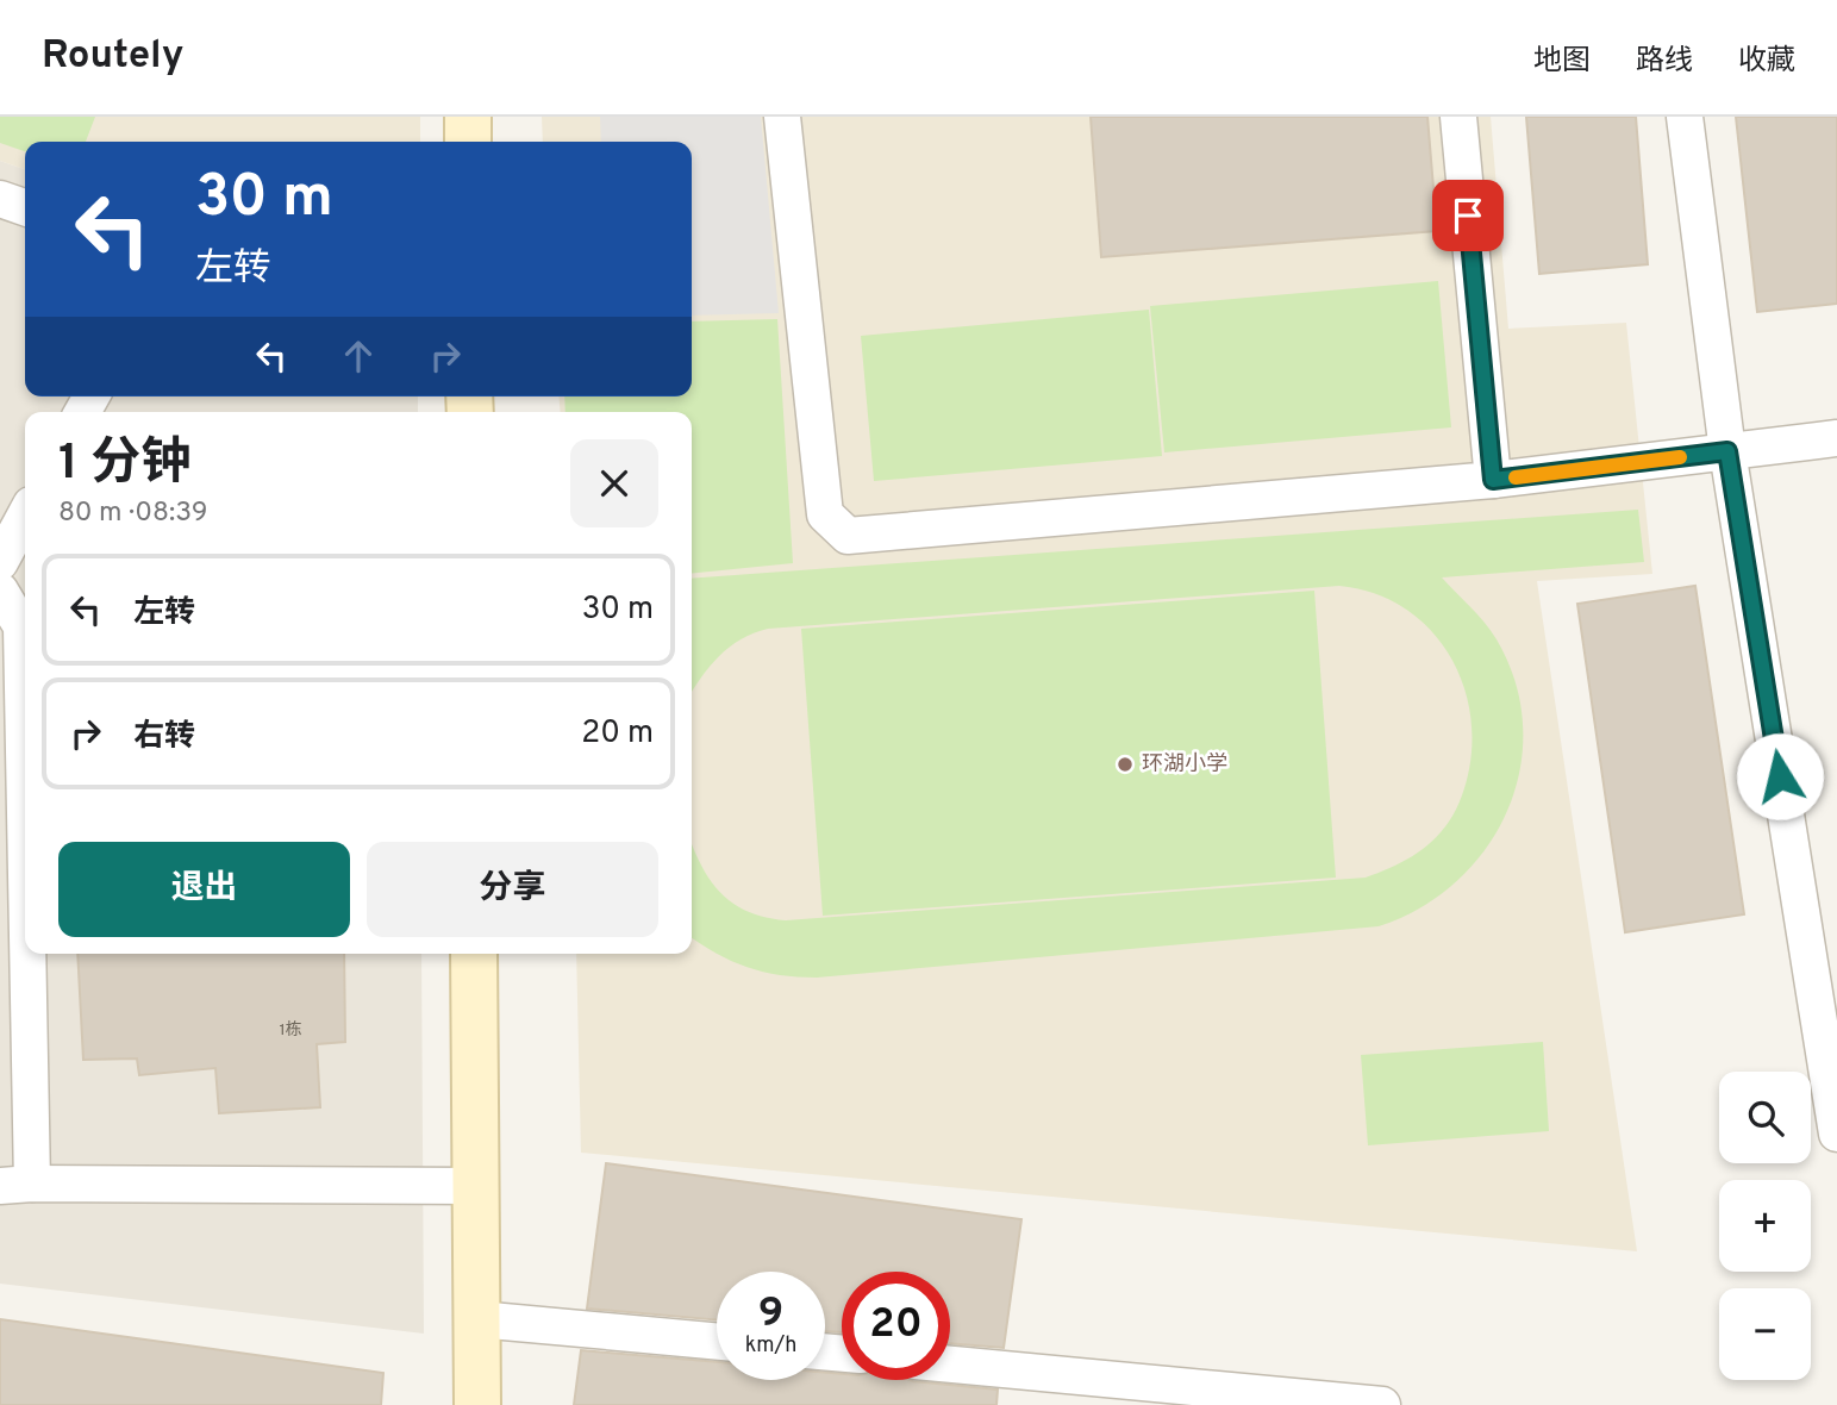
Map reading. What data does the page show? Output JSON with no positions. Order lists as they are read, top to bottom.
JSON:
{
  "places": ["环湖小学"],
  "house_numbers": ["1栋"],
  "page": {
    "header": "Routely",
    "nav": ["地图", "路线", "收藏"],
    "turn": ["30 m", "左转"],
    "heading": ["1 分钟", "80 m · 08:39"],
    "list": [
      {
        "name": "左转",
        "value": "30 m"
      },
      {
        "name": "右转",
        "value": "20 m"
      }
    ],
    "buttons": ["退出", "分享"],
    "map_buttons": ["+", "−"],
    "speed": "9 km/h",
    "limit": "20"
  }
}
